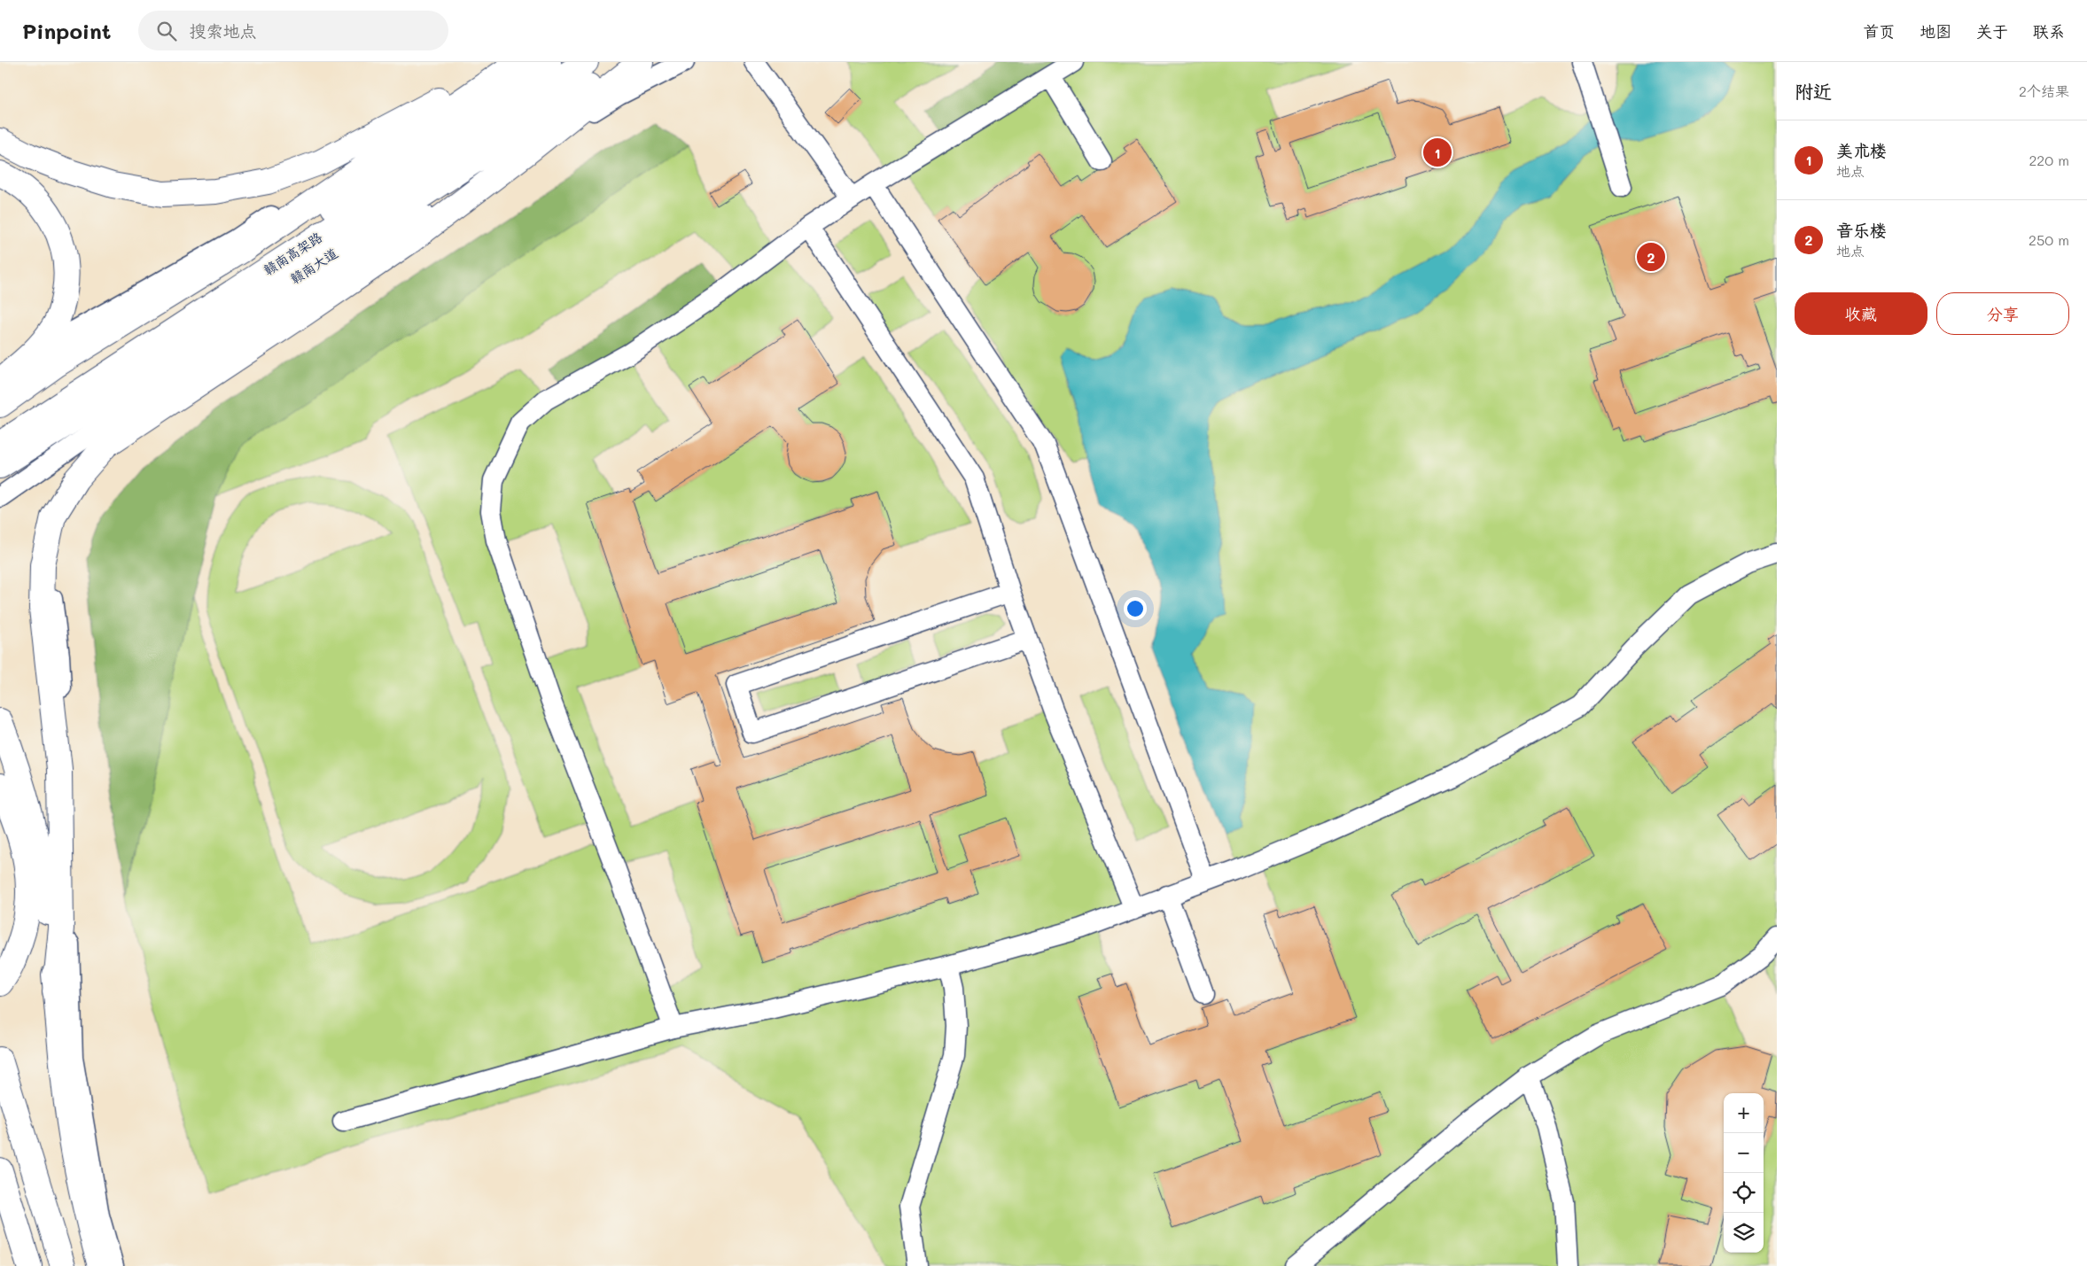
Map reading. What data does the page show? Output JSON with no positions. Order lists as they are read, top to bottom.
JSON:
{
  "streets": {
    "main road": ["赣南高架路", "赣南大道"]
  },
  "page": {
    "header": "Pinpoint",
    "search": "搜索地点",
    "nav": [
      "首页",
      "地图",
      "关于",
      "联系"
    ],
    "heading": ["附近", "2个结果"],
    "list": [
      {
        "mark": "1",
        "name": "美术楼",
        "note": "地点",
        "value": "220 m"
      },
      {
        "mark": "2",
        "name": "音乐楼",
        "note": "地点",
        "value": "250 m"
      }
    ],
    "pins": ["1", "2"],
    "buttons": ["收藏", "分享"],
    "map_buttons": ["+", "−"]
  }
}
